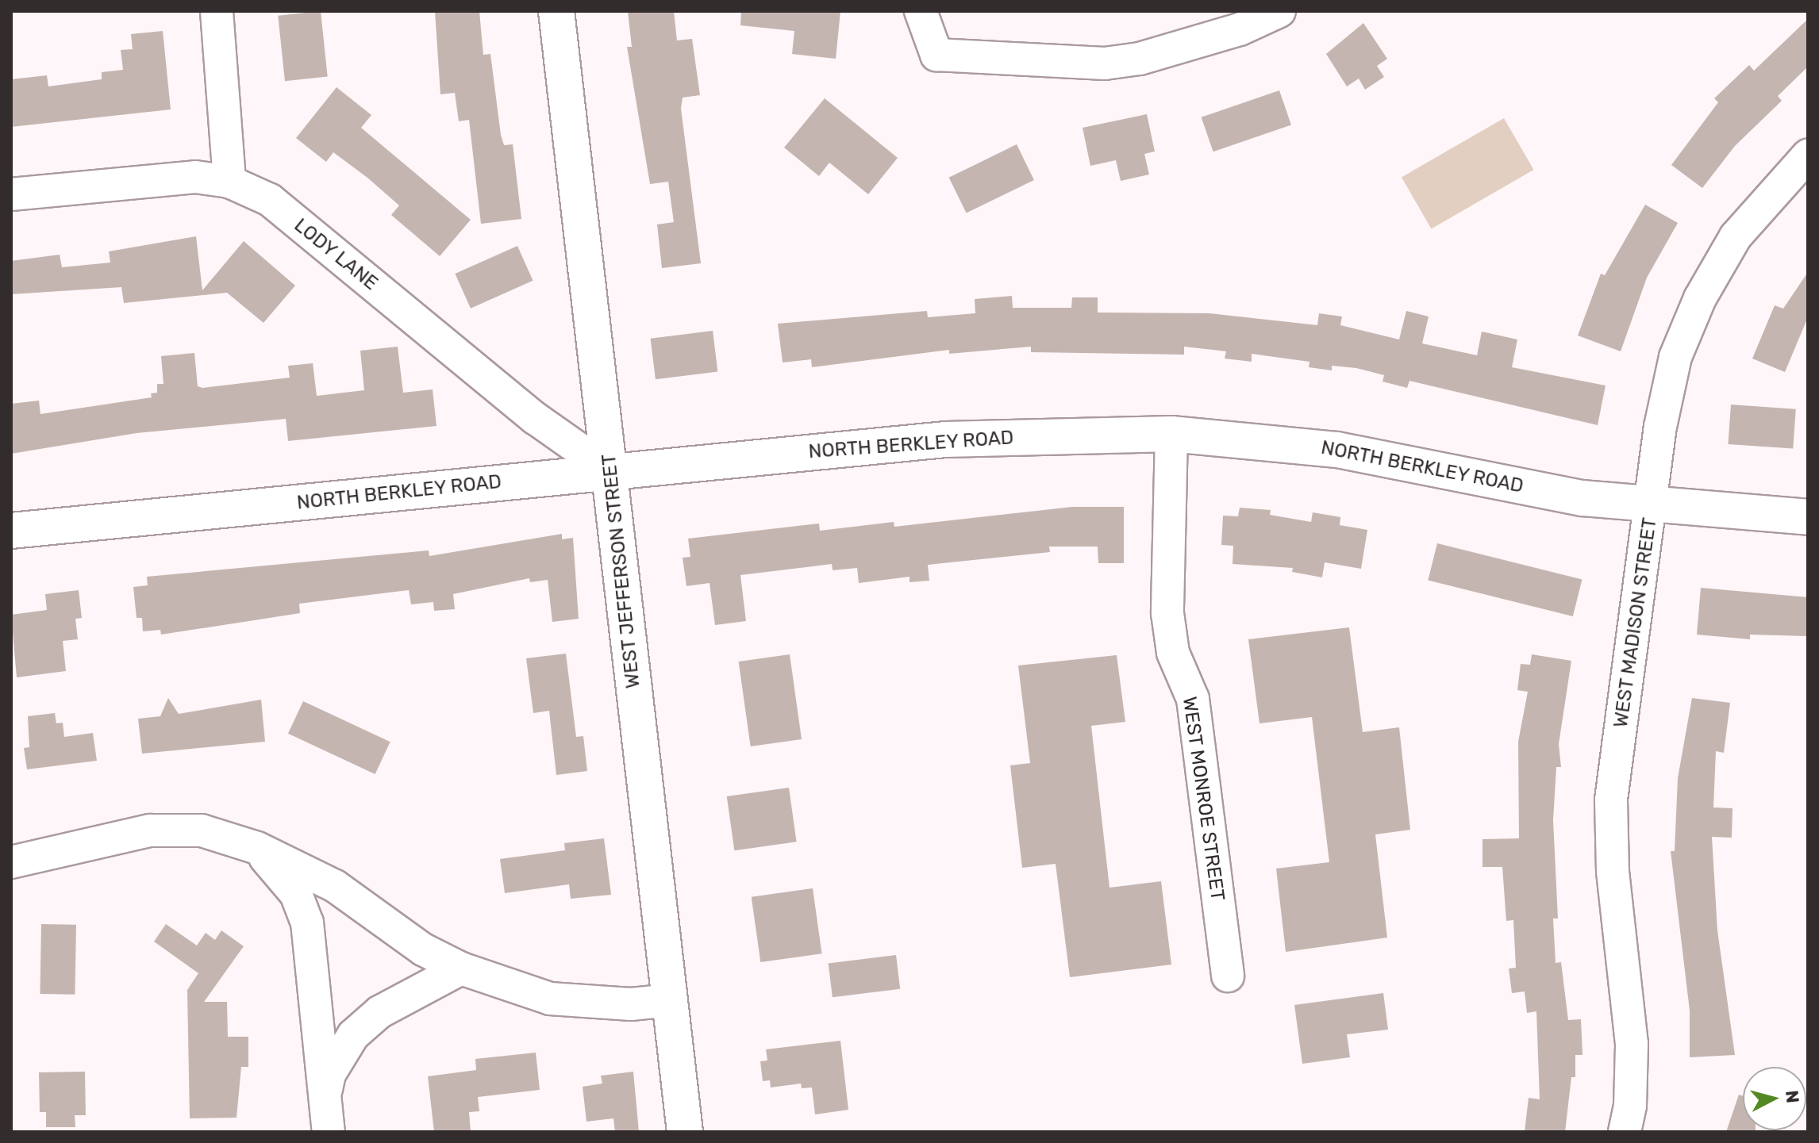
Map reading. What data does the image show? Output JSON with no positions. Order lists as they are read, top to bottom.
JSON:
{
  "streets": {
    "street": [
      "LODY LANE",
      "NORTH BERKLEY ROAD",
      "WEST JEFFERSON STREET",
      "WEST MADISON STREET",
      "WEST MONROE STREET"
    ]
  },
  "crossings": [
    ["LODY LANE", "NORTH BERKLEY ROAD"],
    ["LODY LANE", "WEST JEFFERSON STREET"],
    ["NORTH BERKLEY ROAD", "WEST JEFFERSON STREET"],
    ["NORTH BERKLEY ROAD", "WEST MADISON STREET"],
    ["NORTH BERKLEY ROAD", "WEST MONROE STREET"]
  ],
  "north": "right"
}
